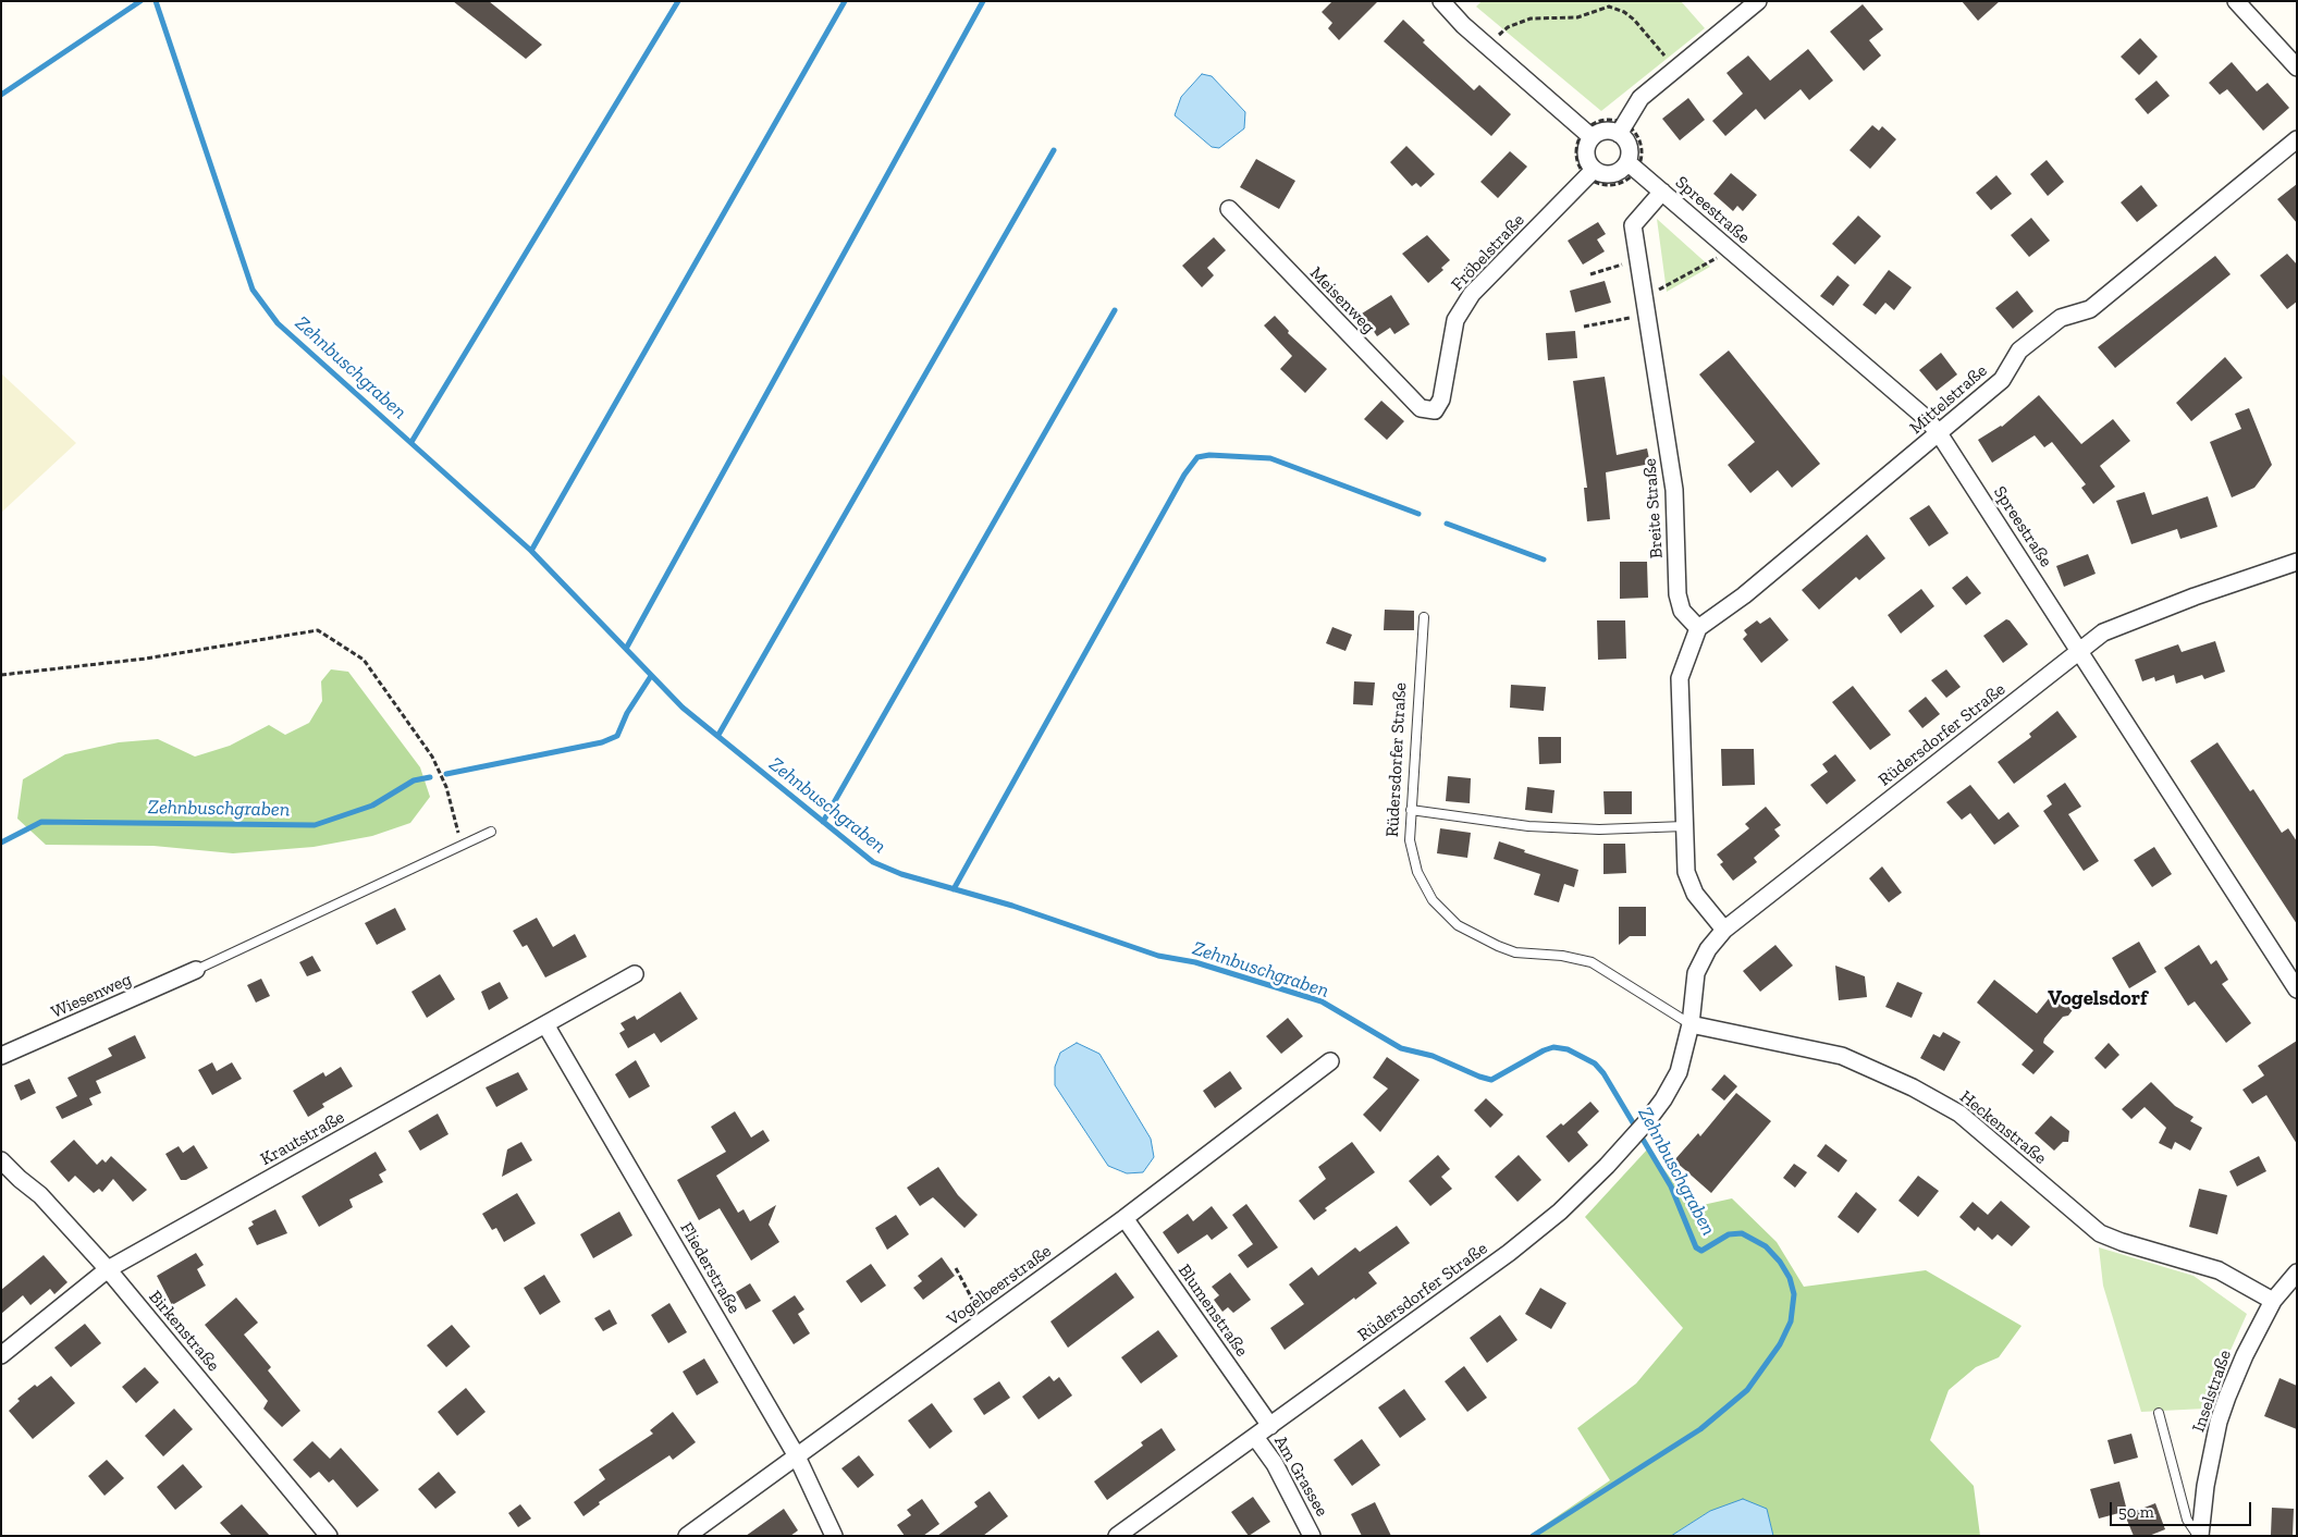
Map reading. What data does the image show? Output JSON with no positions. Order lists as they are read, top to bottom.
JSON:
{
  "streets": {
    "street": [
      "Spreestraße",
      "Fröbelstraße",
      "Meisenweg",
      "Mittelstraße",
      "Breite Straße",
      "Rüdersdorfer Straße",
      "Wiesenweg",
      "Heckenstraße",
      "Krautstraße",
      "Fliederstraße",
      "Vogelbeerstraße",
      "Blumenstraße",
      "Birkenstraße",
      "Inselstraße",
      "Am Grassee"
    ]
  },
  "crossings": [
    ["Spreestraße", "Fröbelstraße"],
    ["Spreestraße", "Mittelstraße"],
    ["Spreestraße", "Breite Straße"],
    ["Spreestraße", "Rüdersdorfer Straße"],
    ["Fröbelstraße", "Meisenweg"],
    ["Mittelstraße", "Breite Straße"],
    ["Rüdersdorfer Straße", "Heckenstraße"],
    ["Rüdersdorfer Straße", "Blumenstraße"],
    ["Rüdersdorfer Straße", "Am Grassee"],
    ["Heckenstraße", "Inselstraße"],
    ["Krautstraße", "Fliederstraße"],
    ["Krautstraße", "Birkenstraße"],
    ["Fliederstraße", "Vogelbeerstraße"],
    ["Vogelbeerstraße", "Blumenstraße"]
  ],
  "districts": ["Vogelsdorf"],
  "water": ["Zehnbuschgraben"],
  "scale_bar": "50 m"
}
